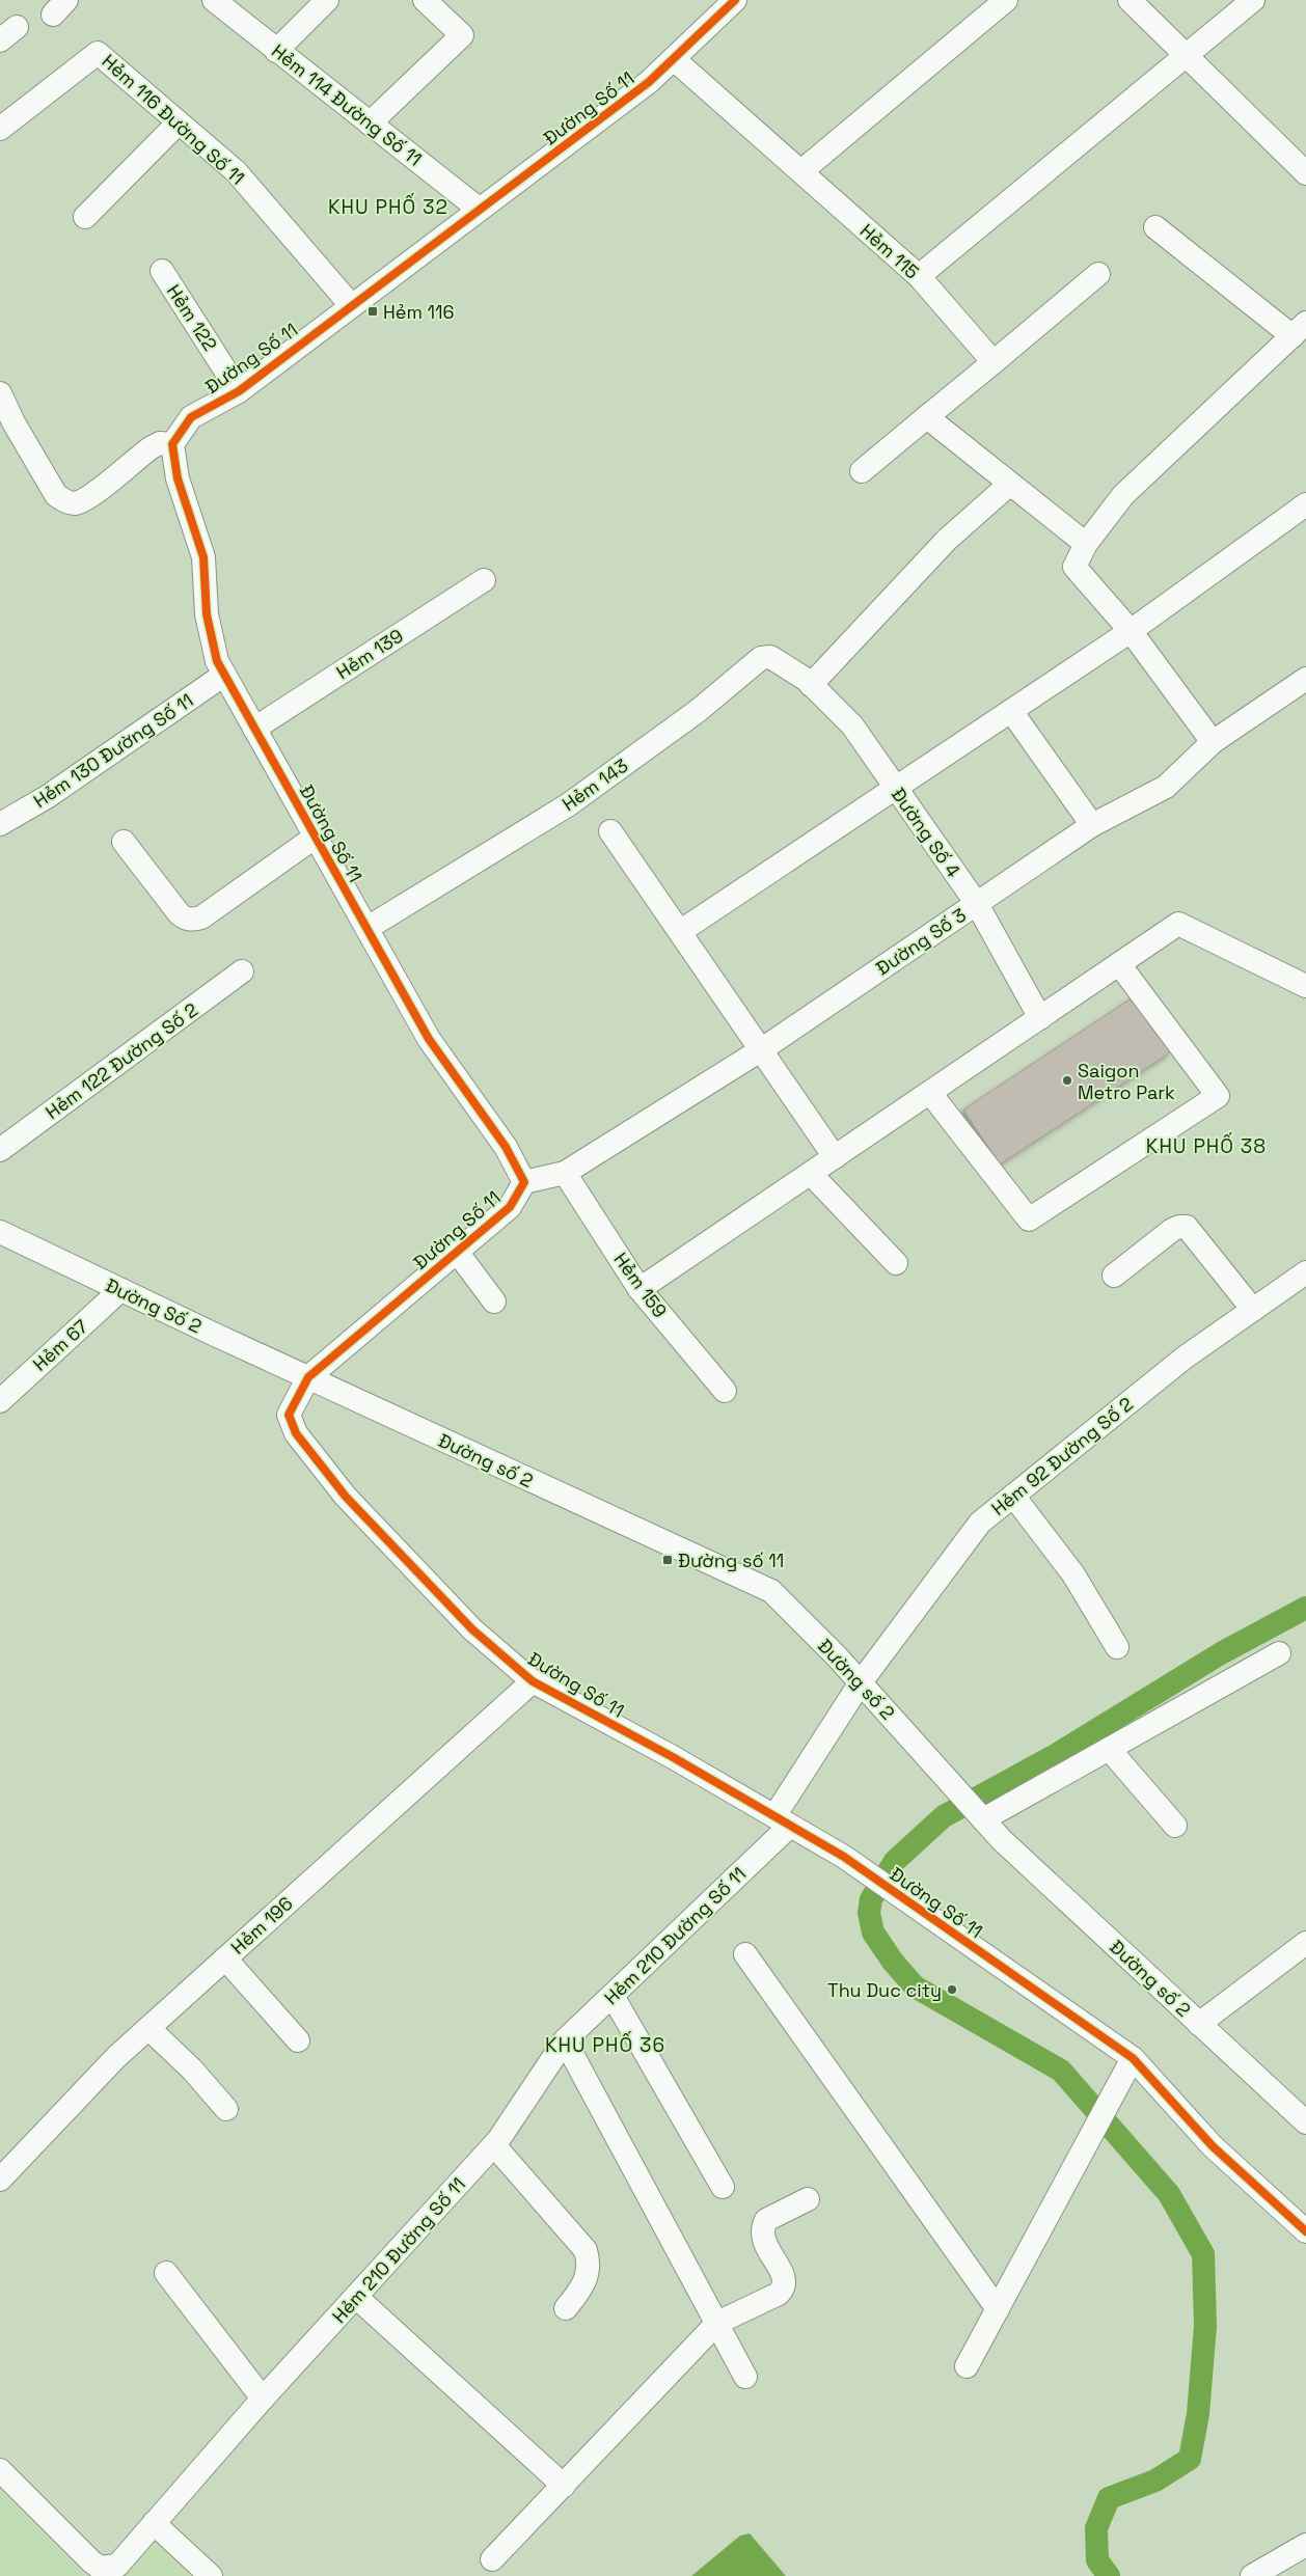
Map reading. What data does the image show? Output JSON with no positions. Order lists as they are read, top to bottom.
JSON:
{
  "streets": {
    "street": [
      "Hẻm 114 Đường Số 11",
      "Đường Số 11",
      "Hẻm 116 Đường Số 11",
      "Hẻm 115",
      "Hẻm 122",
      "Hẻm 139",
      "Hẻm 130 Đường Số 11",
      "Hẻm 143",
      "Đường Số 4",
      "Đường Số 3",
      "Hẻm 122 Đường Số 2",
      "Hẻm 159",
      "Đường Số 2",
      "Hẻm 67",
      "Hẻm 92 Đường Số 2",
      "Đường số 2",
      "Hẻm 196",
      "Hẻm 210 Đường Số 11"
    ]
  },
  "crossings": [
    ["Hẻm 114 Đường Số 11", "Đường Số 11"],
    ["Đường Số 11", "Hẻm 116 Đường Số 11"],
    ["Đường Số 11", "Hẻm 115"],
    ["Đường Số 11", "Hẻm 122"],
    ["Đường Số 11", "Hẻm 139"],
    ["Đường Số 11", "Hẻm 130 Đường Số 11"],
    ["Đường Số 11", "Hẻm 143"],
    ["Đường Số 11", "Đường Số 3"],
    ["Đường Số 11", "Đường Số 2"],
    ["Đường Số 11", "Hẻm 92 Đường Số 2"],
    ["Đường Số 11", "Đường số 2"],
    ["Đường Số 11", "Hẻm 196"],
    ["Đường Số 11", "Hẻm 210 Đường Số 11"],
    ["Hẻm 143", "Đường Số 4"],
    ["Đường Số 4", "Đường Số 3"],
    ["Đường Số 3", "Hẻm 159"],
    ["Đường Số 2", "Hẻm 67"],
    ["Đường Số 2", "Đường số 2"],
    ["Hẻm 92 Đường Số 2", "Đường số 2"],
    ["Hẻm 92 Đường Số 2", "Hẻm 210 Đường Số 11"]
  ],
  "districts": ["KHU PHỐ 32", "KHU PHỐ 38", "KHU PHỐ 36"],
  "places": {
    "transit": ["Hẻm 116", "Đường số 11"],
    "other": ["Saigon Metro Park", "Thu Duc city"]
  }
}
